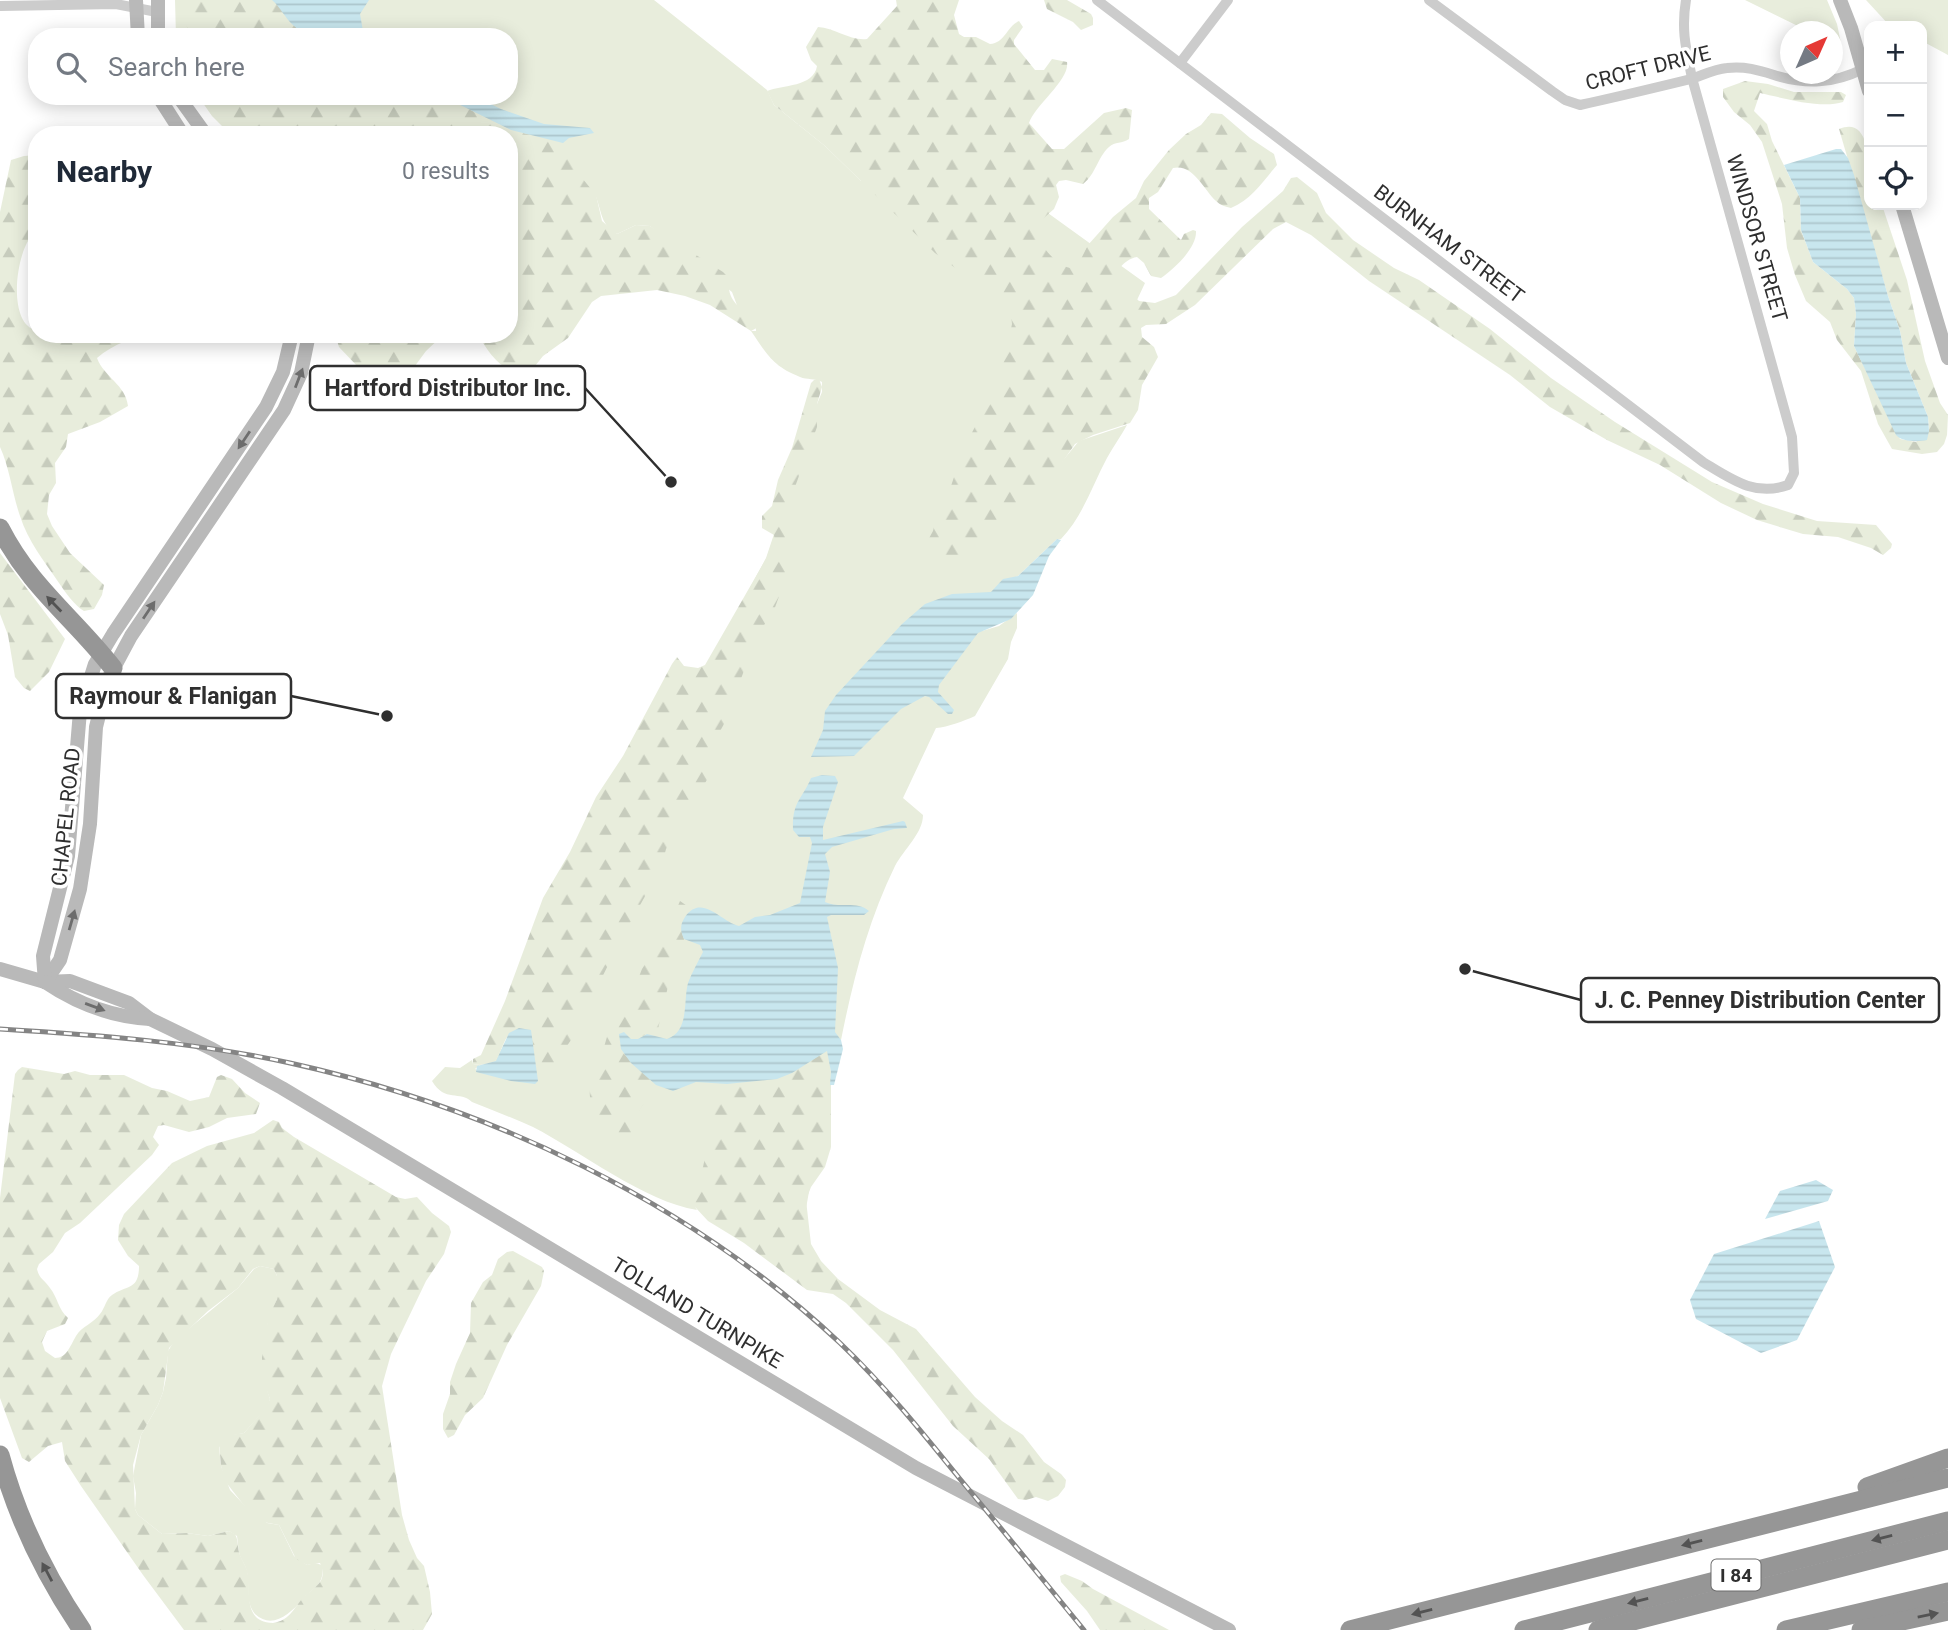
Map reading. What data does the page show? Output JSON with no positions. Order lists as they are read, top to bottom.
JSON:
{
  "streets": {
    "highway": ["I 84"],
    "main road": ["CHAPEL ROAD", "TOLLAND TURNPIKE"],
    "street": ["CROFT DRIVE", "WINDSOR STREET", "BURNHAM STREET"]
  },
  "crossings": [
    ["CROFT DRIVE", "WINDSOR STREET"],
    ["WINDSOR STREET", "BURNHAM STREET"],
    ["CHAPEL ROAD", "TOLLAND TURNPIKE"]
  ],
  "places": ["Hartford Distributor Inc.", "Raymour & Flanigan", "J. C. Penney Distribution Center"],
  "north": "top right",
  "page": {
    "map_buttons": ["+", "−"],
    "search": "Search here",
    "heading": ["Nearby", "0 results"]
  }
}
